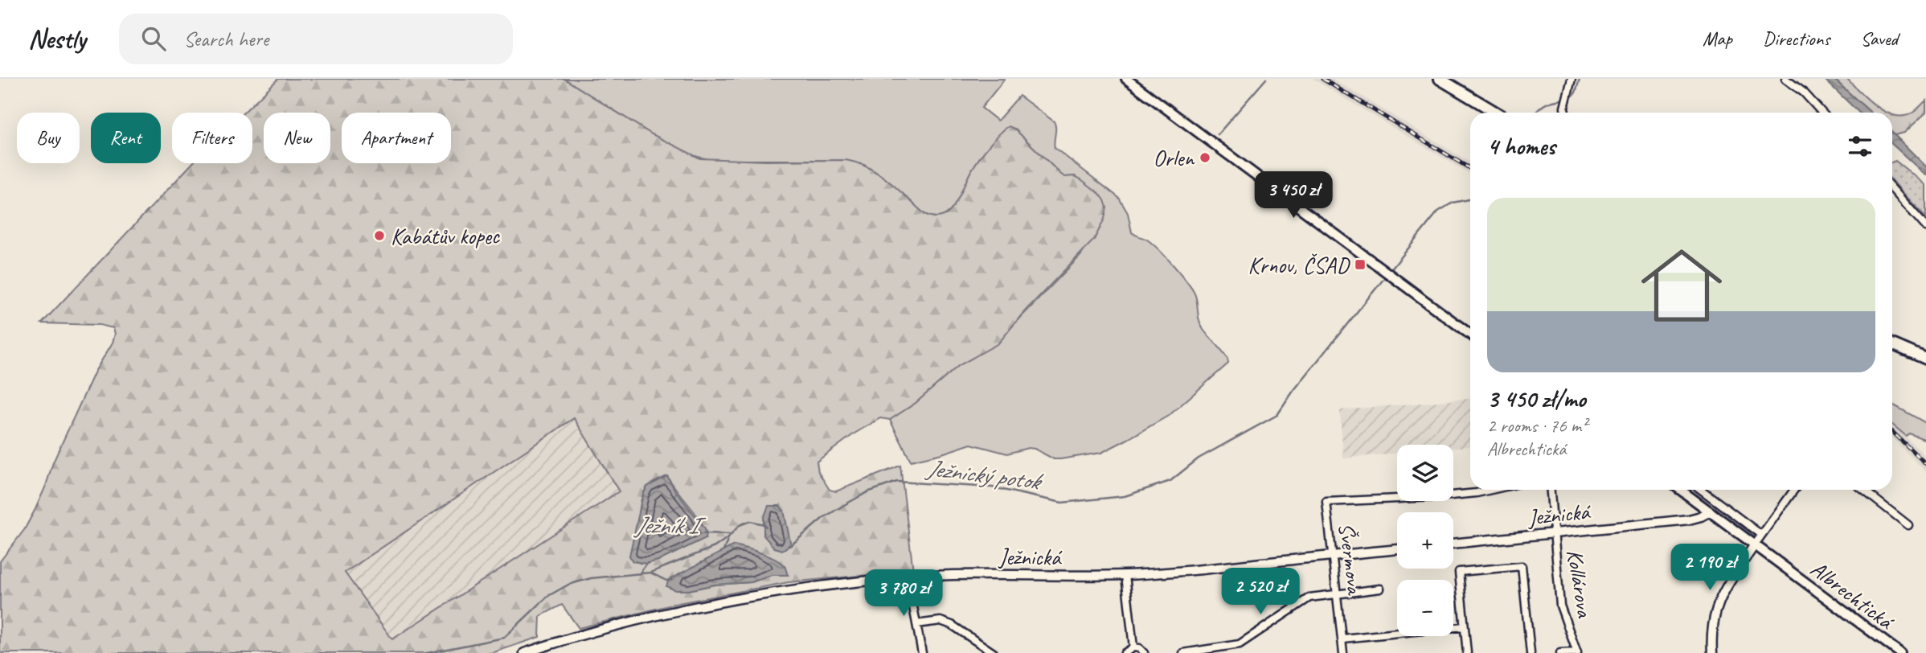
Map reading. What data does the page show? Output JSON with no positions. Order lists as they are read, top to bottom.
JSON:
{
  "streets": {
    "main road": ["Albrechtická"],
    "street": ["Ježnická", "Švermova", "Kollárova"]
  },
  "crossings": [
    ["Ježnická", "Švermova"],
    ["Ježnická", "Kollárova"],
    ["Ježnická", "Albrechtická"]
  ],
  "water": ["Ježnický potok", "Ježník I"],
  "places": {
    "other": ["Orlen", "Kabátův kopec"],
    "transit": ["Krnov, ČSAD"]
  },
  "page": {
    "header": "Nestly",
    "search": "Search here",
    "nav": ["Map", "Directions", "Saved"],
    "chip": [
      "Buy",
      "Rent",
      "Filters",
      "New",
      "Apartment"
    ],
    "heading": "4 homes",
    "price": [
      "3 450 zł",
      "2 190 zł",
      "2 520 zł",
      "3 780 zł"
    ],
    "list": [
      {
        "name": "3 450 zł/mo",
        "note": "2 rooms · 76 m² · Albrechtická"
      }
    ],
    "map_buttons": ["+", "−"]
  }
}
